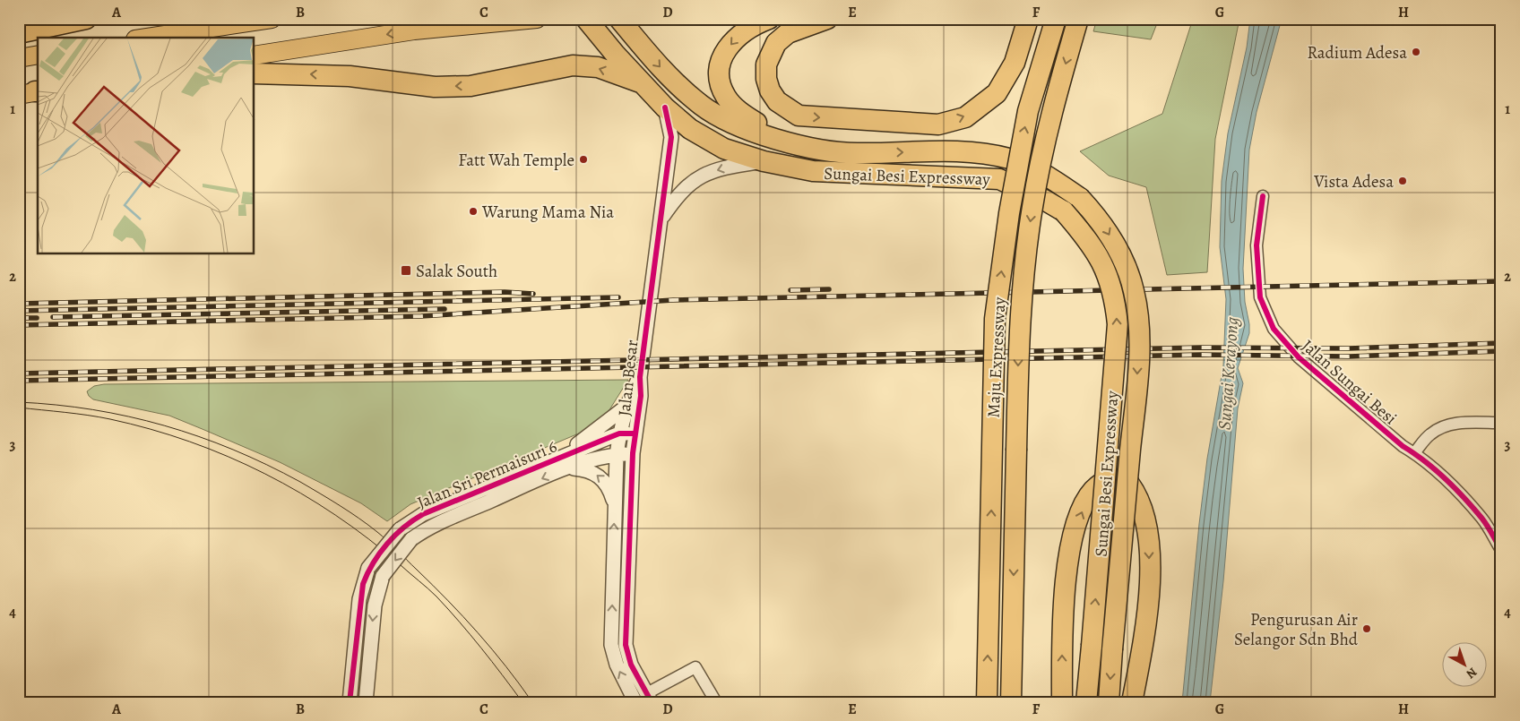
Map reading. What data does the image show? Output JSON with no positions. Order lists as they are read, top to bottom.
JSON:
{
  "streets": {
    "highway": ["Sungai Besi Expressway", "Maju Expressway"],
    "street": ["Jalan Besar", "Jalan Sungai Besi", "Jalan Sri Permaisuri 6"]
  },
  "crossings": [
    ["Sungai Besi Expressway", "Jalan Besar"],
    ["Jalan Besar", "Jalan Sri Permaisuri 6"]
  ],
  "one_way": ["Jalan Sri Permaisuri 6"],
  "water": ["Sungai Kerayong"],
  "places": {
    "other": [
      "Radium Adesa",
      "Fatt Wah Temple",
      "Vista Adesa",
      "Warung Mama Nia",
      "Pengurusan Air Selangor Sdn Bhd"
    ],
    "transit": ["Salak South"]
  },
  "north": "bottom right",
  "grid": {
    "columns": [
      "A",
      "B",
      "C",
      "D",
      "E",
      "F",
      "G",
      "H"
    ],
    "rows": [
      "1",
      "2",
      "3",
      "4"
    ]
  }
}
